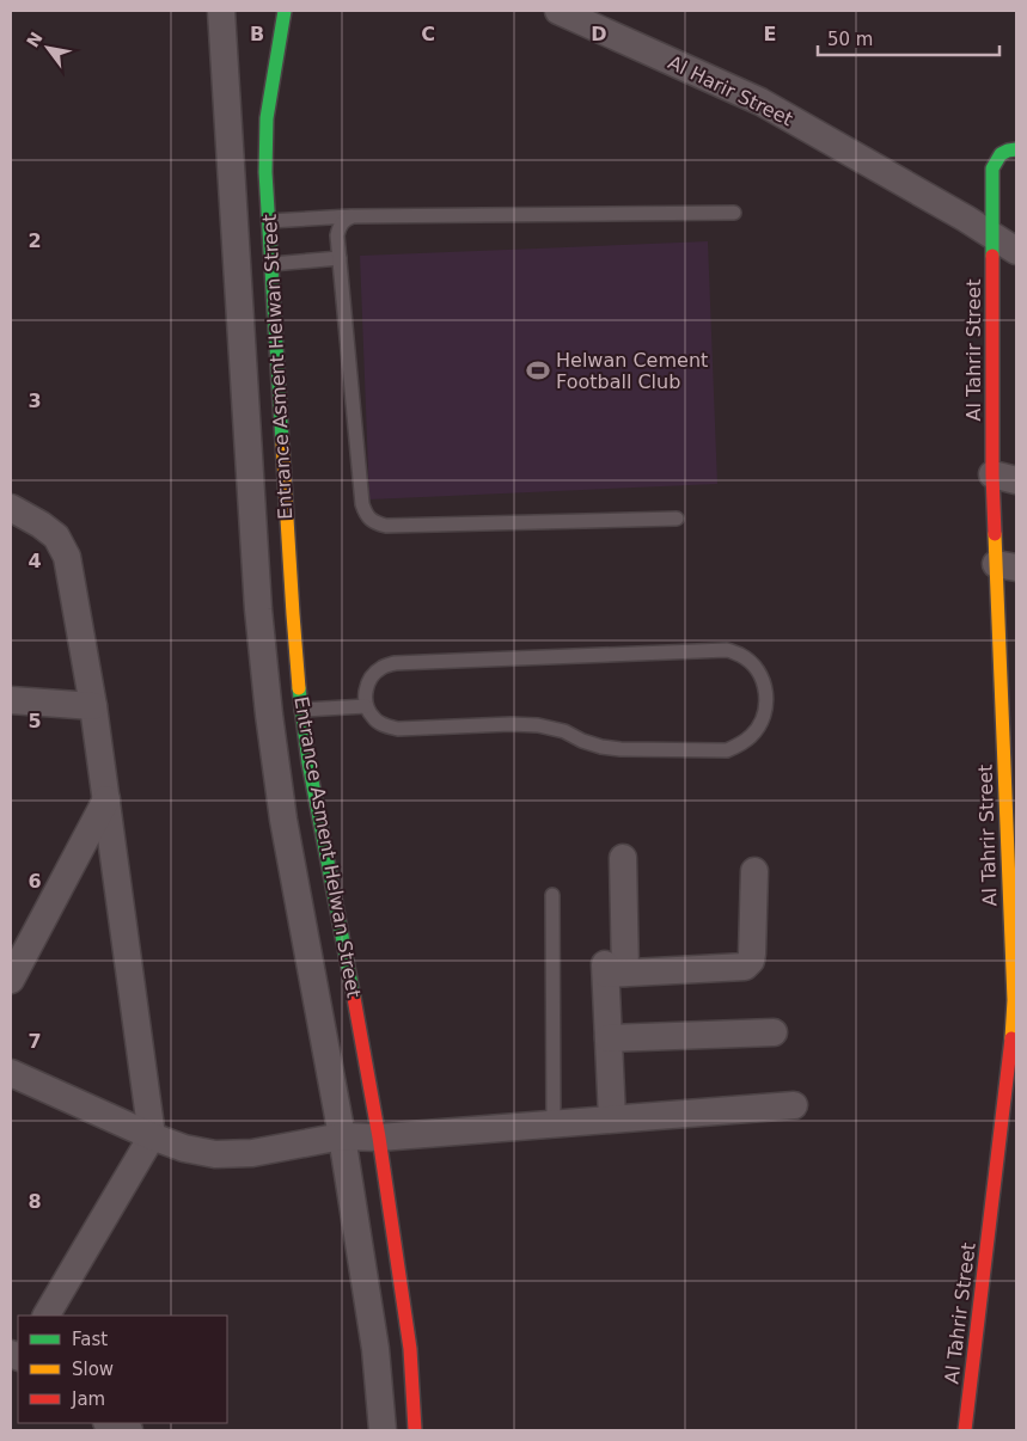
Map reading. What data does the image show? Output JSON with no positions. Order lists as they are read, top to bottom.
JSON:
{
  "streets": {
    "street": ["Al Harir Street", "Al Tahrir Street", "Entrance Asment Helwan Street"]
  },
  "crossings": [
    ["Al Harir Street", "Al Tahrir Street"]
  ],
  "places": {
    "sports": ["Helwan Cement Football Club"]
  },
  "legend": ["Fast", "Slow", "Jam"],
  "scale_bar": "50 m",
  "north": "top left",
  "grid": {
    "columns": [
      "B",
      "C",
      "D",
      "E"
    ],
    "rows": [
      "2",
      "3",
      "4",
      "5",
      "6",
      "7",
      "8"
    ]
  }
}
